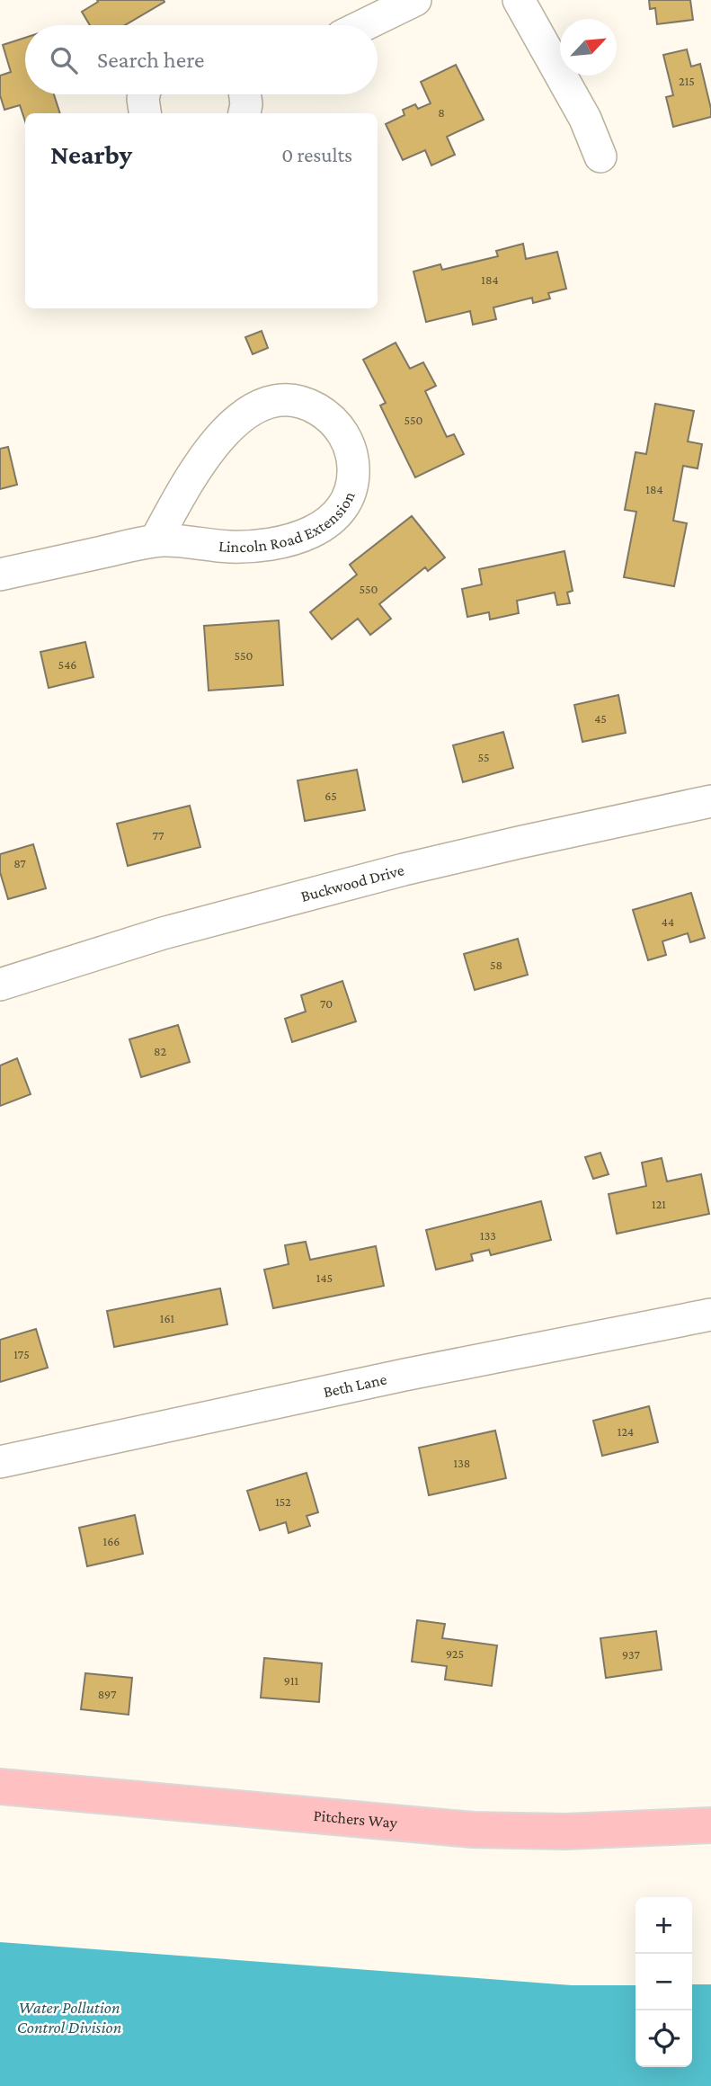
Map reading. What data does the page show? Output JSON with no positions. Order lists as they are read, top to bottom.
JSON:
{
  "streets": {
    "main road": ["Pitchers Way"],
    "street": ["Lincoln Road Extension", "Buckwood Drive", "Beth Lane"]
  },
  "water": ["Water Pollution Control Division"],
  "house_numbers": [
    "215",
    "8",
    "184",
    "550",
    "184",
    "550",
    "550",
    "546",
    "45",
    "55",
    "65",
    "77",
    "87",
    "44",
    "58",
    "70",
    "82",
    "121",
    "133",
    "145",
    "161",
    "175",
    "124",
    "138",
    "152",
    "166",
    "925",
    "937",
    "911",
    "897"
  ],
  "north": "top right",
  "page": {
    "search": "Search here",
    "heading": ["Nearby", "0 results"],
    "map_buttons": ["+", "−"]
  }
}
